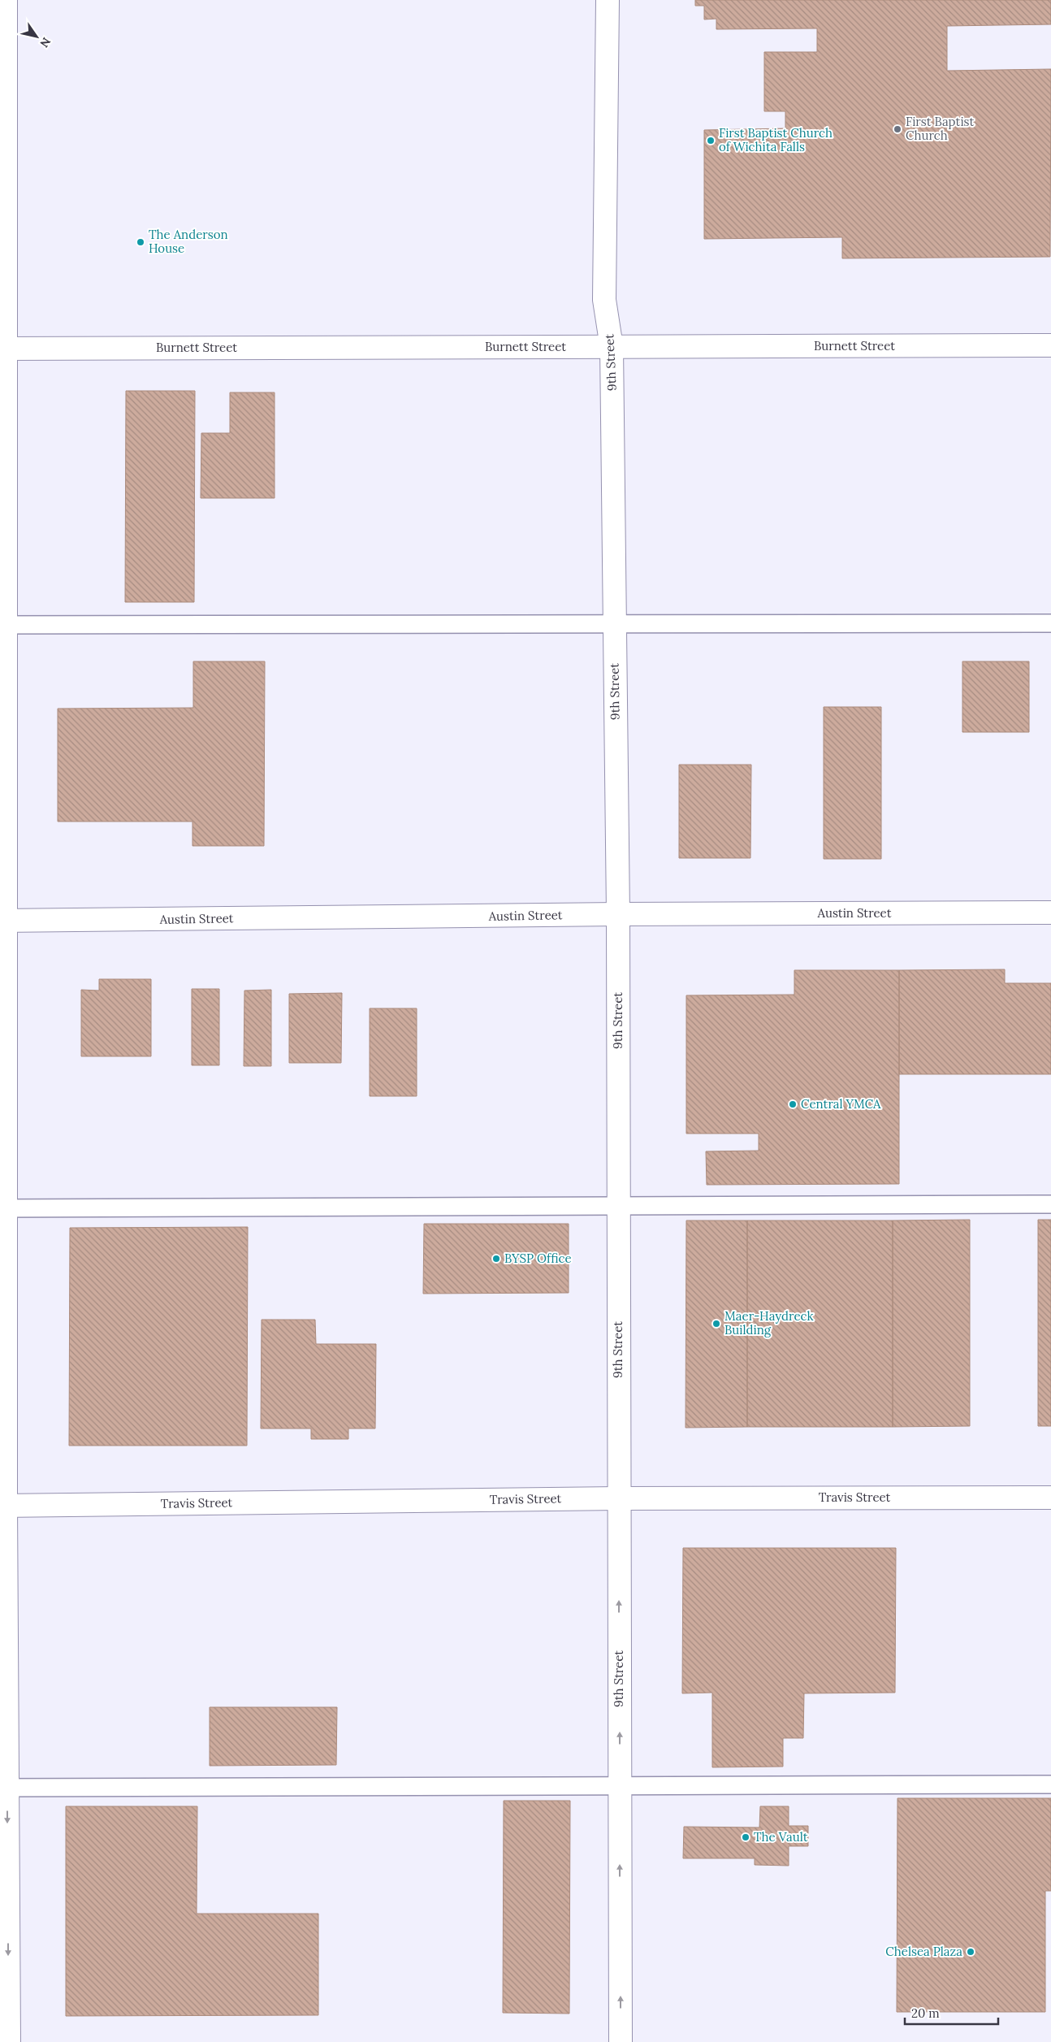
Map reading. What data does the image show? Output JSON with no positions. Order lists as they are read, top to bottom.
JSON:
{
  "streets": {
    "street": [
      "Burnett Street",
      "9th Street",
      "Austin Street",
      "Travis Street"
    ]
  },
  "crossings": [
    ["Burnett Street", "9th Street"],
    ["9th Street", "Austin Street"],
    ["9th Street", "Travis Street"]
  ],
  "places": [
    "First Baptist Church",
    "First Baptist Church of Wichita Falls",
    "The Anderson House",
    "Central YMCA",
    "BYSP Office",
    "Maer-Haydreck Building",
    "The Vault",
    "Chelsea Plaza"
  ],
  "scale_bar": "20 m",
  "north": "bottom right"
}
